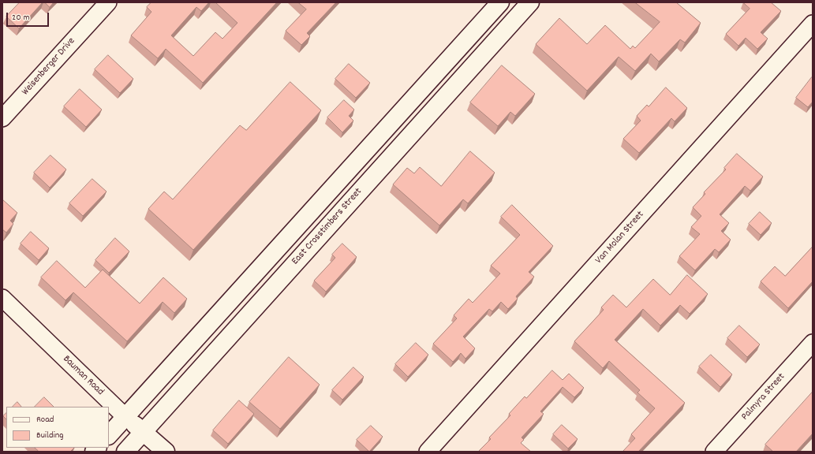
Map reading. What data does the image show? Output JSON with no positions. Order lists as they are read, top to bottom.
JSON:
{
  "streets": {
    "main road": ["East Crosstimbers Street", "Bauman Road"],
    "street": ["Weisenberger Drive", "Van Molan Street", "Palmyra Street"]
  },
  "crossings": [
    ["East Crosstimbers Street", "Bauman Road"]
  ],
  "legend": ["Road", "Building"],
  "scale_bar": "20 m"
}
